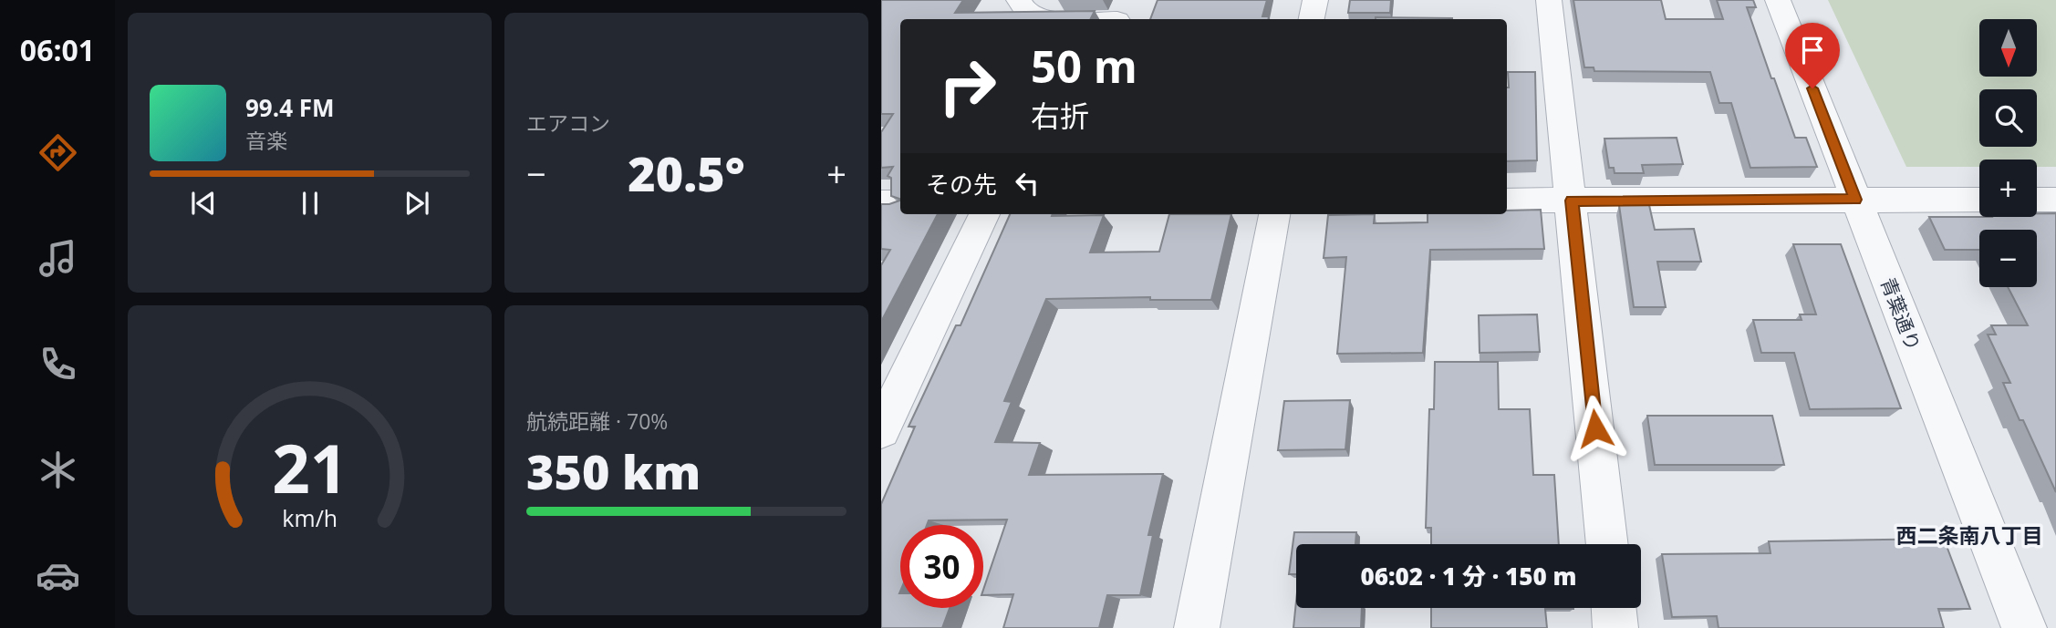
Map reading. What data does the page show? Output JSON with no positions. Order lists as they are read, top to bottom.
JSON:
{
  "streets": {
    "street": ["青葉通り"]
  },
  "districts": ["西二条南八丁目"],
  "north": "bottom",
  "page": {
    "tabs": "06:01",
    "tile": [
      "エアコン",
      ["航続距離 · 70%", "350 km"]
    ],
    "map_buttons": ["+", "−"],
    "turn": ["50 m", "右折"],
    "song": ["99.4 FM", "音楽"],
    "heat": ["−", "20.5°", "+"],
    "then": "その先",
    "limit": "30",
    "trip": "06:02 · 1 分 · 150 m",
    "gauge": ["21", "km/h"]
  }
}
